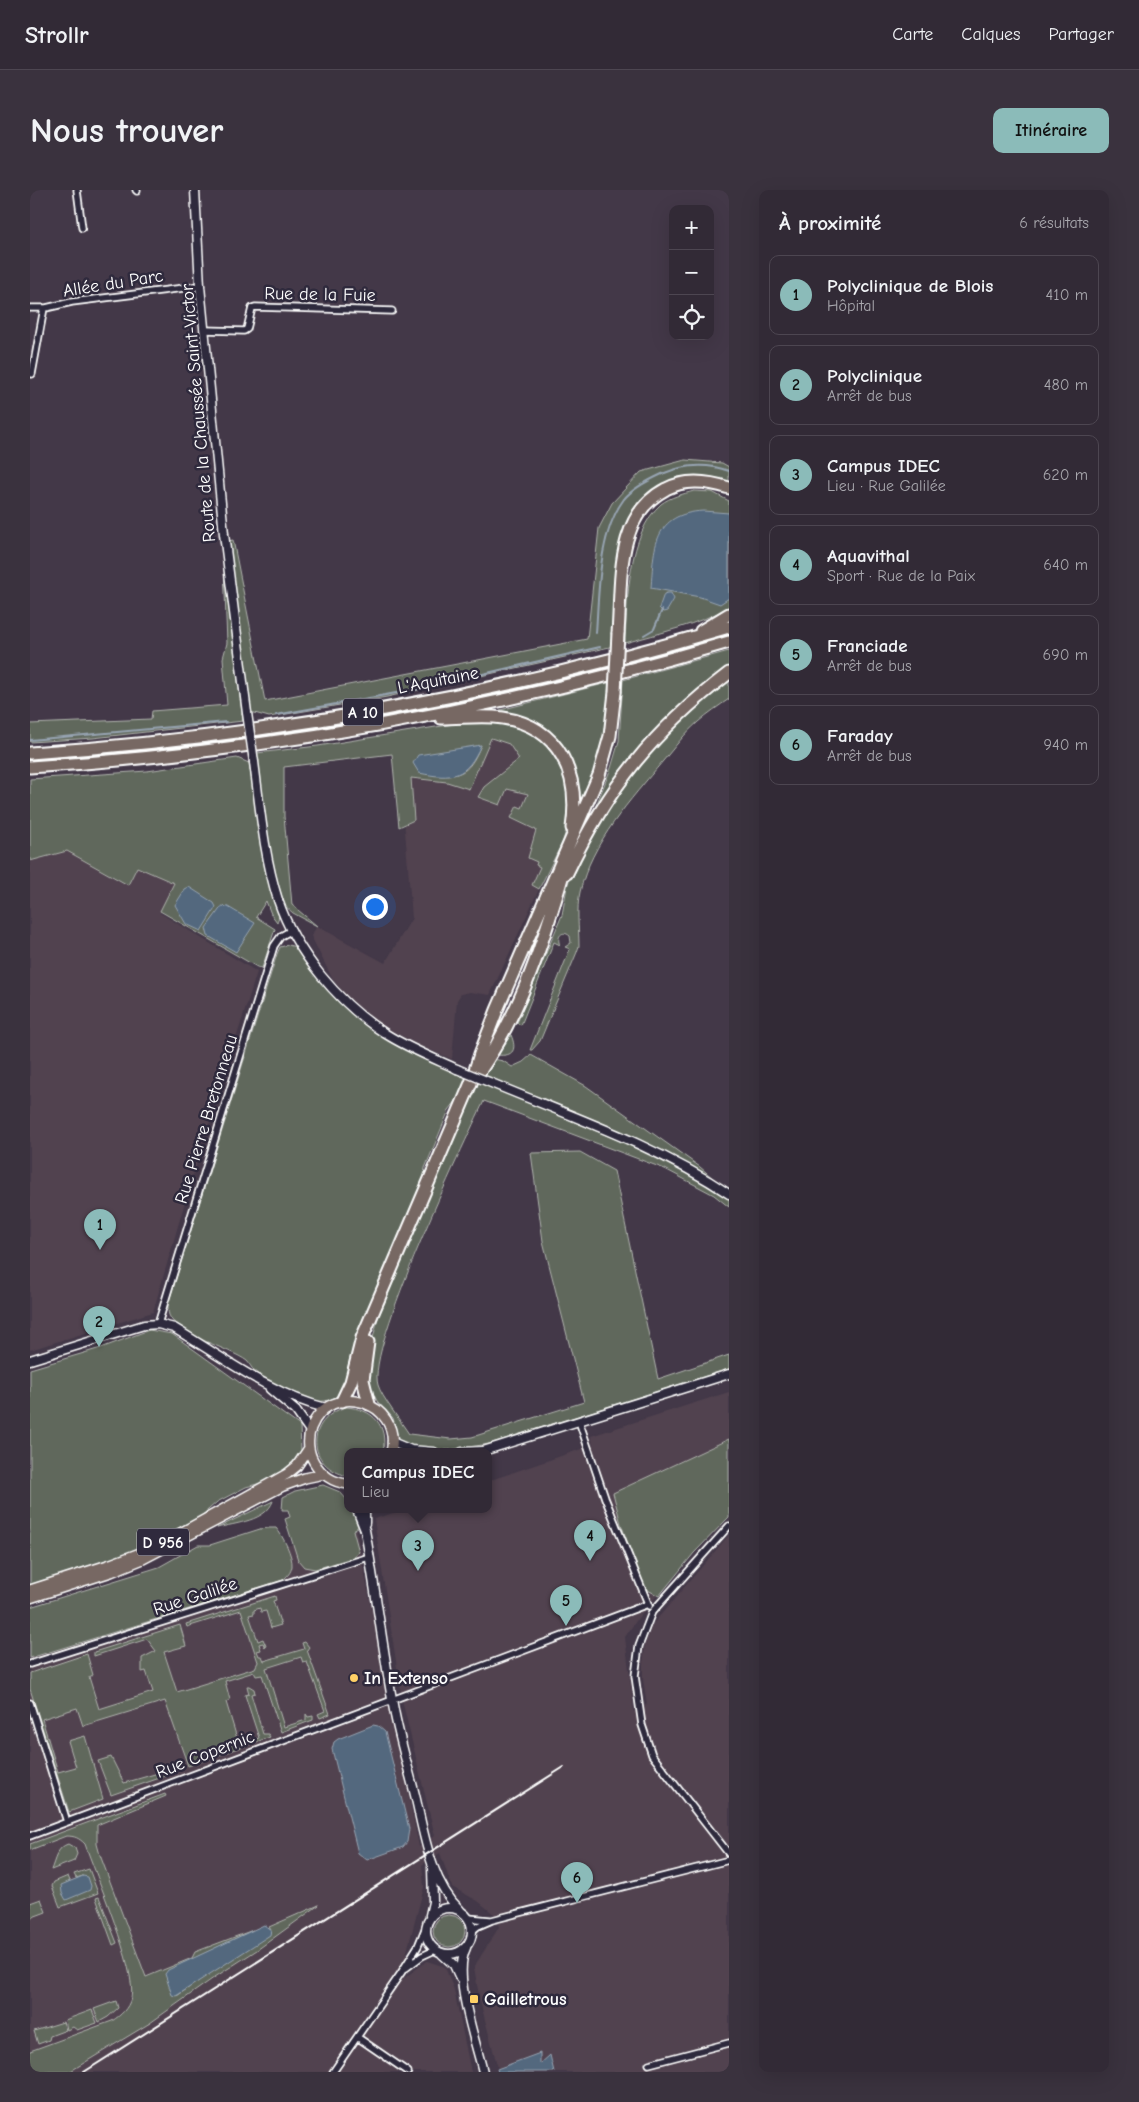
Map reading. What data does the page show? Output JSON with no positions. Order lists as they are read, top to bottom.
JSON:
{
  "streets": {
    "highway": ["L'Aquitaine", "A 10"],
    "main road": ["D 956"],
    "street": [
      "Allée du Parc",
      "Rue de la Fuie",
      "Route de la Chaussée Saint-Victor",
      "Rue Pierre Bretonneau",
      "Rue Galilée",
      "Rue Copernic"
    ]
  },
  "crossings": [
    ["Allée du Parc", "Route de la Chaussée Saint-Victor"],
    ["Rue de la Fuie", "Route de la Chaussée Saint-Victor"],
    ["Route de la Chaussée Saint-Victor", "Rue Pierre Bretonneau"]
  ],
  "places": {
    "other": ["In Extenso"],
    "transit": ["Gailletrous"]
  },
  "page": {
    "header": "Strollr",
    "nav": ["Carte", "Calques", "Partager"],
    "buttons": "Itinéraire",
    "title": "Nous trouver",
    "heading": ["À proximité", "6 résultats"],
    "map_buttons": ["+", "−"],
    "list": [
      {
        "mark": "1",
        "name": "Polyclinique de Blois",
        "note": "Hôpital",
        "value": "410 m"
      },
      {
        "mark": "2",
        "name": "Polyclinique",
        "note": "Arrêt de bus",
        "value": "480 m"
      },
      {
        "mark": "3",
        "name": "Campus IDEC",
        "note": "Lieu · Rue Galilée",
        "value": "620 m"
      },
      {
        "mark": "4",
        "name": "Aquavithal",
        "note": "Sport · Rue de la Paix",
        "value": "640 m"
      },
      {
        "mark": "5",
        "name": "Franciade",
        "note": "Arrêt de bus",
        "value": "690 m"
      },
      {
        "mark": "6",
        "name": "Faraday",
        "note": "Arrêt de bus",
        "value": "940 m"
      }
    ],
    "pins": [
      "1",
      "2",
      "4",
      "3",
      "5",
      "6"
    ],
    "popup": ["Campus IDEC", "Lieu"]
  }
}
